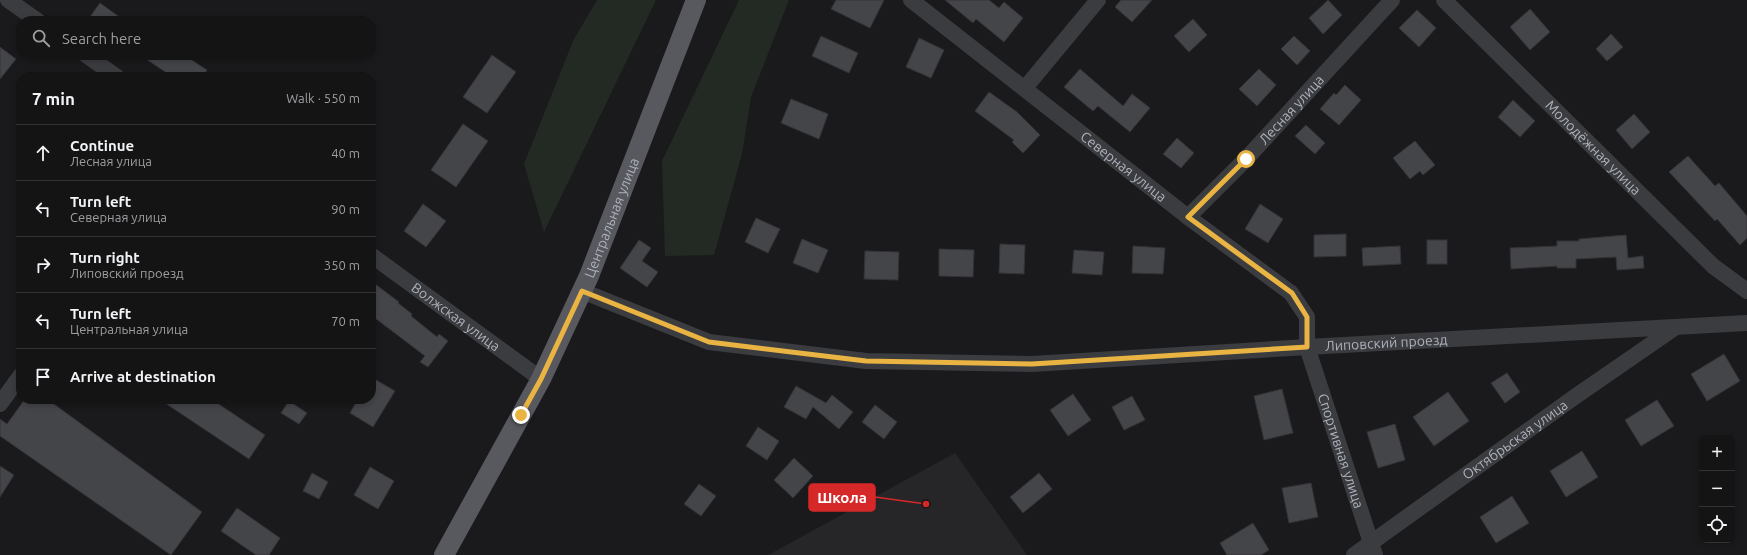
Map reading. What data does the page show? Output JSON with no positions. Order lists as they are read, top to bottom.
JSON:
{
  "streets": {
    "main road": ["Центральная улица"],
    "street": [
      "Лесная улица",
      "Молодёжная улица",
      "Северная улица",
      "Волжская улица",
      "Липовский проезд",
      "Октябрьская улица",
      "Спортивная улица"
    ]
  },
  "crossings": [
    ["Лесная улица", "Северная улица"],
    ["Северная улица", "Липовский проезд"],
    ["Северная улица", "Спортивная улица"],
    ["Центральная улица", "Волжская улица"],
    ["Центральная улица", "Липовский проезд"],
    ["Липовский проезд", "Октябрьская улица"],
    ["Липовский проезд", "Спортивная улица"],
    ["Октябрьская улица", "Спортивная улица"]
  ],
  "places": ["Школа"],
  "page": {
    "search": "Search here",
    "heading": ["7 min", "Walk · 550 m"],
    "list": [
      ["Continue", "Лесная улица", "40 m"],
      ["Turn left", "Северная улица", "90 m"],
      ["Turn right", "Липовский проезд", "350 m"],
      ["Turn left", "Центральная улица", "70 m"],
      "Arrive at destination"
    ],
    "map_buttons": ["+", "−"]
  }
}
